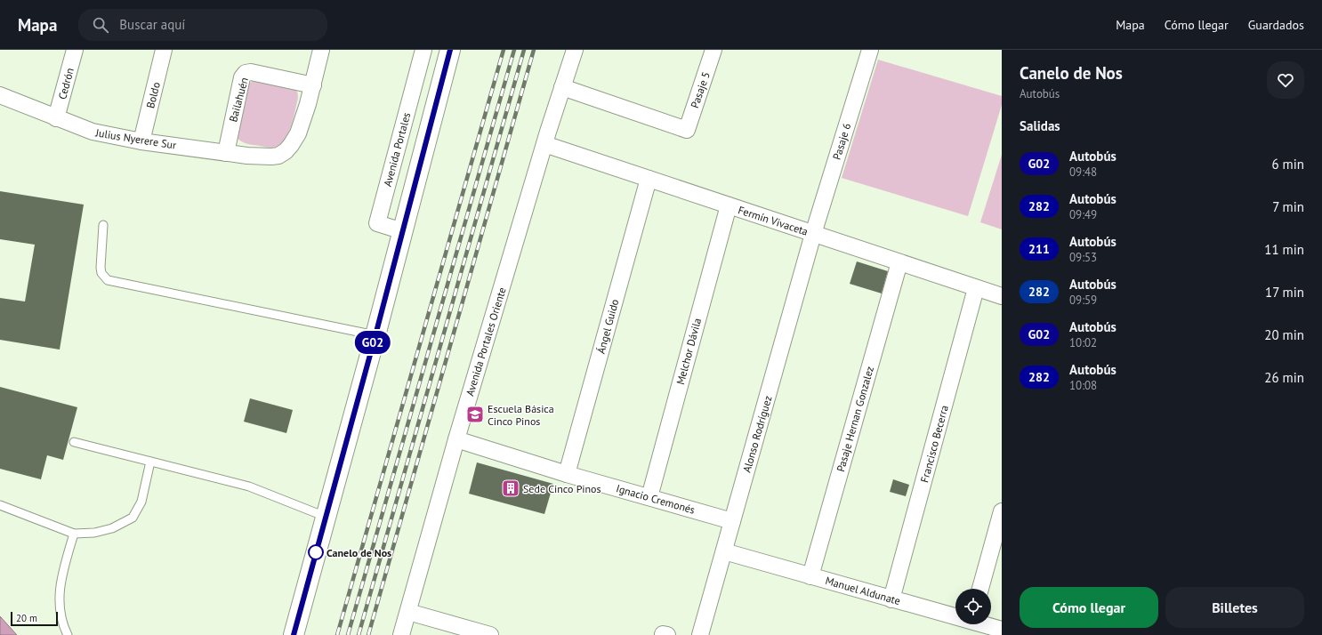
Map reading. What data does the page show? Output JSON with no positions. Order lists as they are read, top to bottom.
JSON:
{
  "streets": {
    "street": [
      "Cedrón",
      "Pasaje 5",
      "Boldo",
      "Bailahuén",
      "Julius Nyerere Sur",
      "Pasaje 6",
      "Avenida Portales",
      "Fermín Vivaceta",
      "Ángel Guido",
      "Avenida Portales Oriente",
      "Melchor Dávila",
      "Pasaje Hernan Gonzalez",
      "Alonso Rodríguez",
      "Francisco Becerra",
      "Ignacio Cremonés",
      "Manuel Aldunate"
    ]
  },
  "crossings": [
    ["Cedrón", "Julius Nyerere Sur"],
    ["Pasaje 5", "Avenida Portales Oriente"],
    ["Boldo", "Julius Nyerere Sur"],
    ["Bailahuén", "Julius Nyerere Sur"],
    ["Pasaje 6", "Fermín Vivaceta"],
    ["Pasaje 6", "Alonso Rodríguez"],
    ["Fermín Vivaceta", "Ángel Guido"],
    ["Fermín Vivaceta", "Avenida Portales Oriente"],
    ["Fermín Vivaceta", "Melchor Dávila"],
    ["Fermín Vivaceta", "Pasaje Hernan Gonzalez"],
    ["Fermín Vivaceta", "Alonso Rodríguez"],
    ["Fermín Vivaceta", "Francisco Becerra"],
    ["Ángel Guido", "Ignacio Cremonés"],
    ["Avenida Portales Oriente", "Ignacio Cremonés"],
    ["Melchor Dávila", "Ignacio Cremonés"],
    ["Pasaje Hernan Gonzalez", "Manuel Aldunate"],
    ["Alonso Rodríguez", "Ignacio Cremonés"],
    ["Alonso Rodríguez", "Manuel Aldunate"],
    ["Francisco Becerra", "Manuel Aldunate"]
  ],
  "places": {
    "school or university": ["Escuela Básica Cinco Pinos"],
    "building": ["Sede Cinco Pinos"],
    "other": ["Canelo de Nos"]
  },
  "lines": ["bus line G02"],
  "scale_bar": "20 m",
  "page": {
    "header": "Mapa",
    "search": "Buscar aquí",
    "nav": ["Mapa", "Cómo llegar", "Guardados"],
    "on_map": "G02",
    "heading": [
      ["Canelo de Nos", "Autobús"],
      "Salidas"
    ],
    "list": [
      {
        "mark": "G02",
        "name": "Autobús",
        "note": "09:48",
        "value": "6 min"
      },
      {
        "mark": "282",
        "name": "Autobús",
        "note": "09:49",
        "value": "7 min"
      },
      {
        "mark": "211",
        "name": "Autobús",
        "note": "09:53",
        "value": "11 min"
      },
      {
        "mark": "282",
        "name": "Autobús",
        "note": "09:59",
        "value": "17 min"
      },
      {
        "mark": "G02",
        "name": "Autobús",
        "note": "10:02",
        "value": "20 min"
      },
      {
        "mark": "282",
        "name": "Autobús",
        "note": "10:08",
        "value": "26 min"
      }
    ],
    "buttons": ["Cómo llegar", "Billetes"],
    "scale": "20 m"
  }
}
